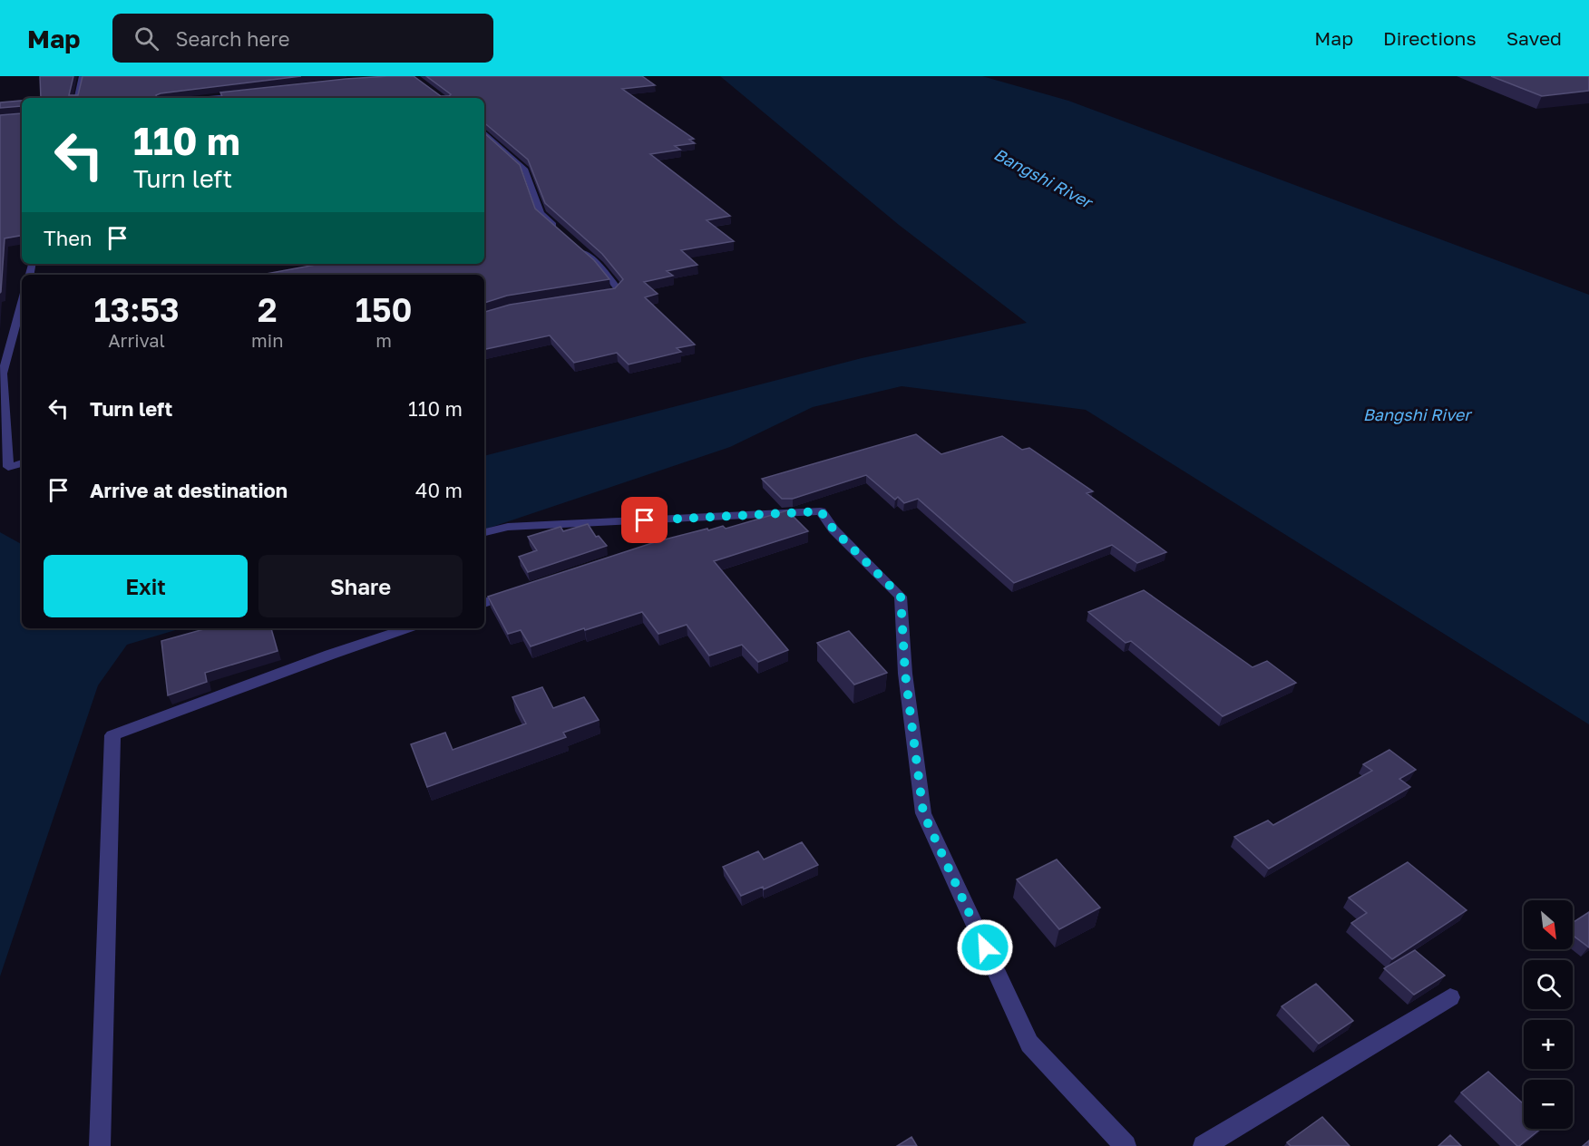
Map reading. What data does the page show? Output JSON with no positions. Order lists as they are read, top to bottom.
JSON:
{
  "water": ["Bangshi River"],
  "north": "bottom right",
  "page": {
    "header": "Map",
    "search": "Search here",
    "nav": ["Map", "Directions", "Saved"],
    "turn": ["110 m", "Turn left"],
    "then": "Then",
    "eta": [
      "13:53",
      "Arrival",
      "2",
      "min",
      "150",
      "m"
    ],
    "list": [
      {
        "name": "Turn left",
        "value": "110 m"
      },
      {
        "name": "Arrive at destination",
        "value": "40 m"
      }
    ],
    "buttons": ["Exit", "Share"],
    "map_buttons": ["+", "−"]
  }
}
